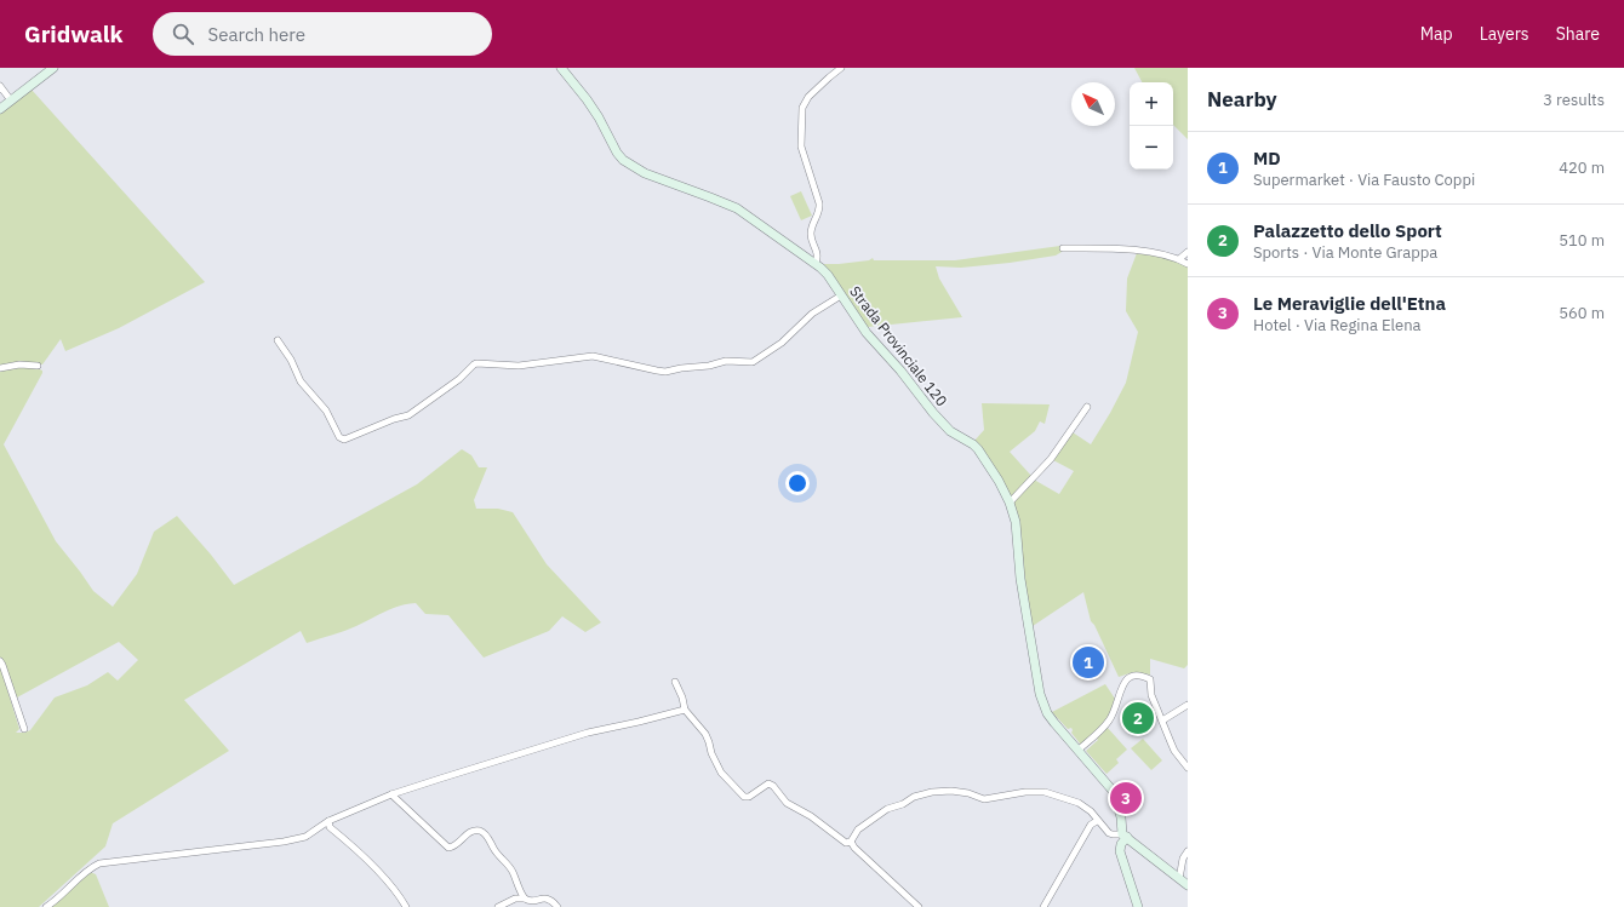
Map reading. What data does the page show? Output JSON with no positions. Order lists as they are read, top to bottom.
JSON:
{
  "streets": {
    "street": ["Strada Provinciale 120"]
  },
  "north": "top left",
  "page": {
    "header": "Gridwalk",
    "search": "Search here",
    "nav": ["Map", "Layers", "Share"],
    "heading": ["Nearby", "3 results"],
    "map_buttons": ["+", "−"],
    "list": [
      {
        "mark": "1",
        "name": "MD",
        "note": "Supermarket · Via Fausto Coppi",
        "value": "420 m"
      },
      {
        "mark": "2",
        "name": "Palazzetto dello Sport",
        "note": "Sports · Via Monte Grappa",
        "value": "510 m"
      },
      {
        "mark": "3",
        "name": "Le Meraviglie dell'Etna",
        "note": "Hotel · Via Regina Elena",
        "value": "560 m"
      }
    ],
    "pins": ["1", "2", "3"]
  }
}
